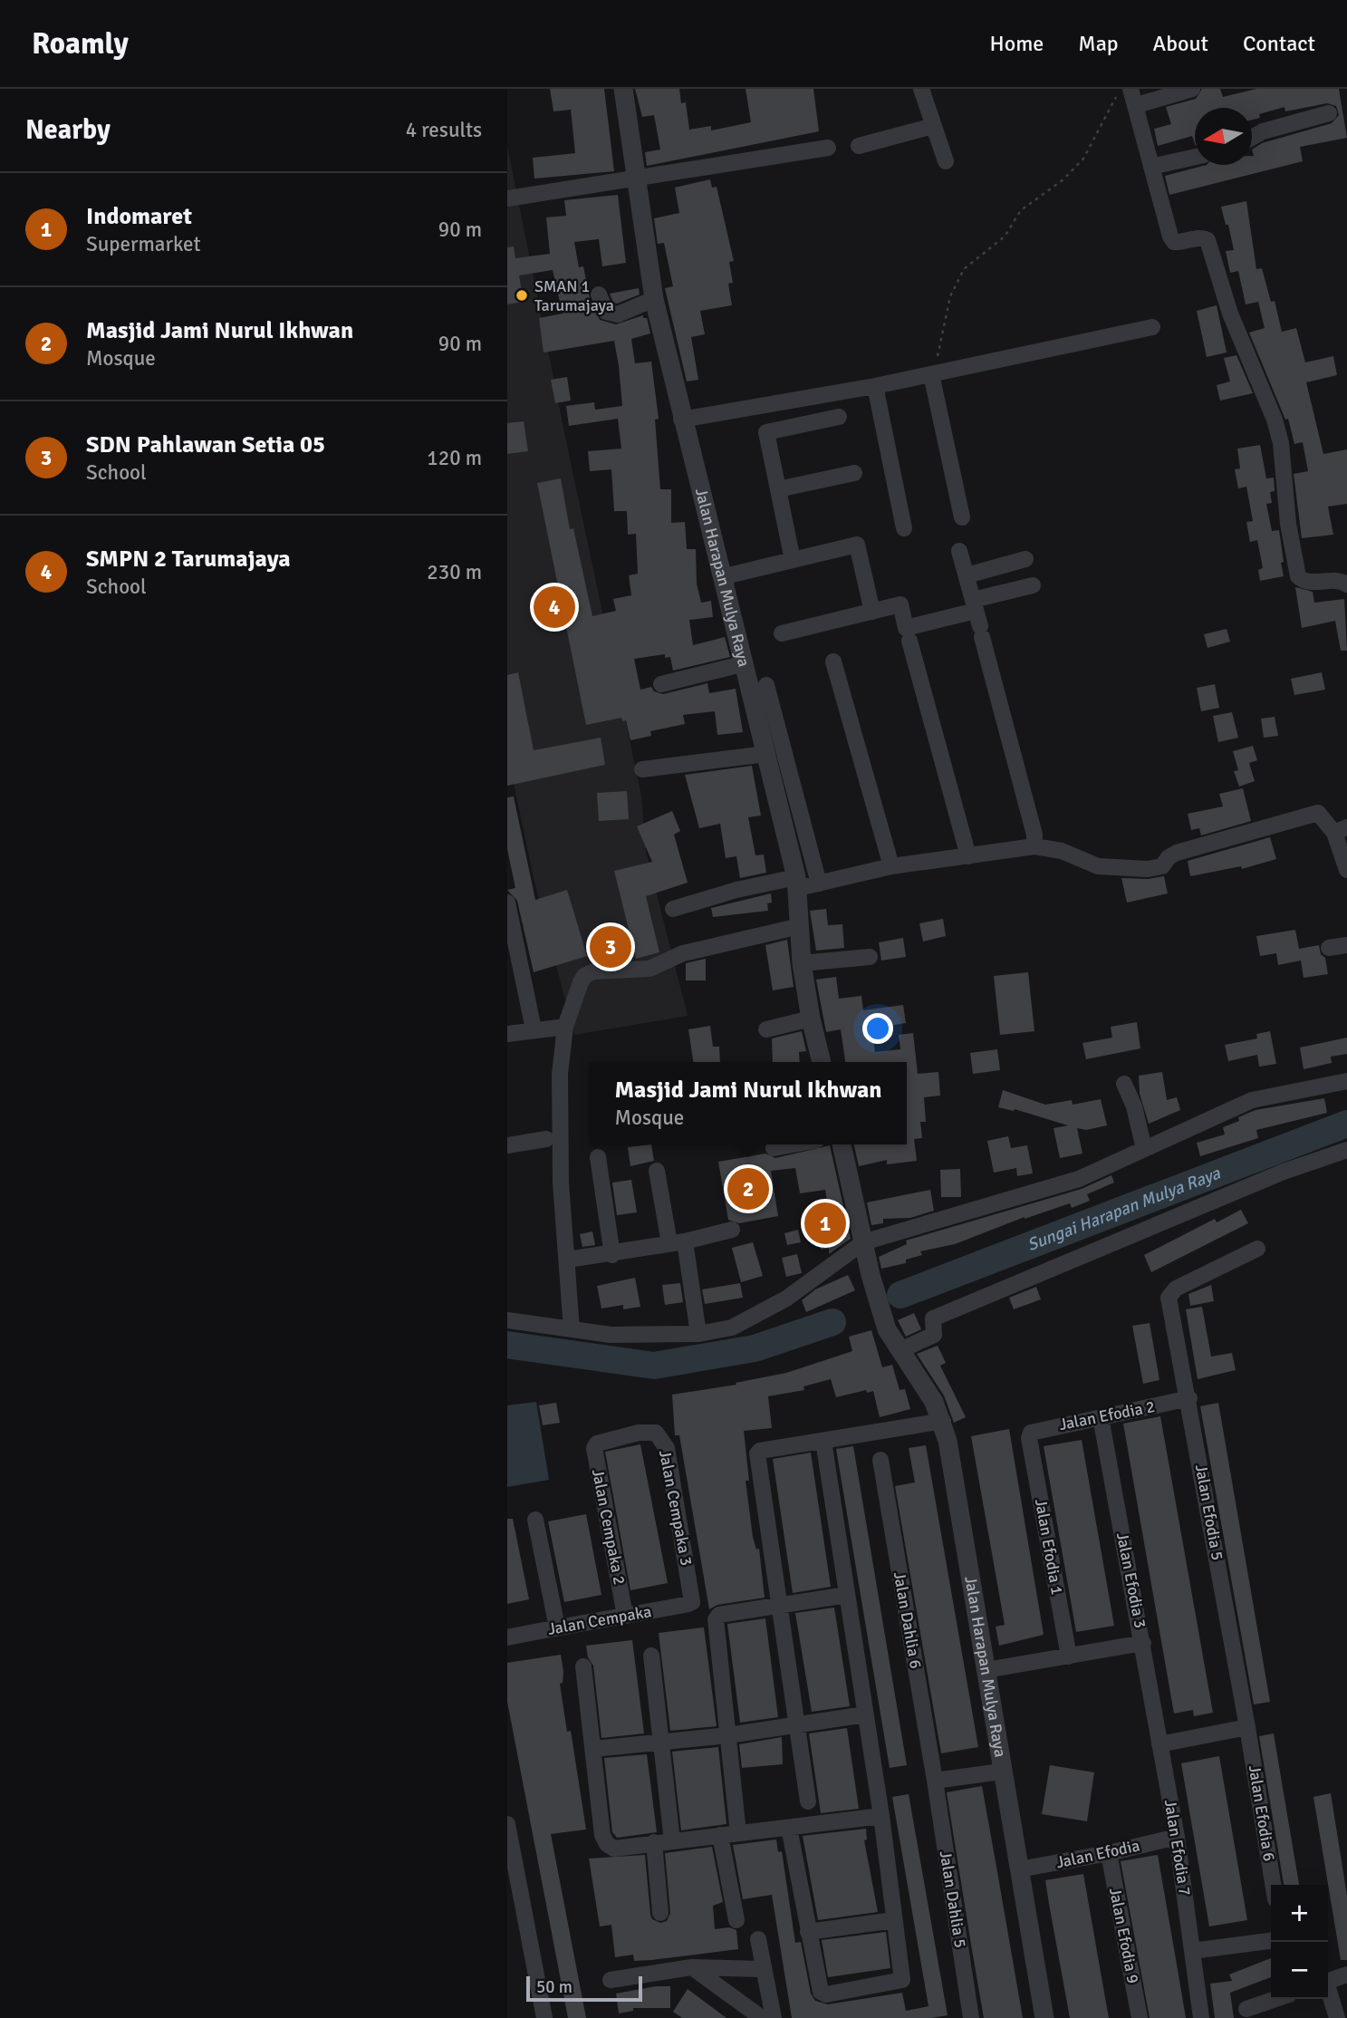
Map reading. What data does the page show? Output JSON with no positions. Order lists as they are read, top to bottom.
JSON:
{
  "streets": {
    "street": [
      "Jalan Harapan Mulya Raya",
      "Jalan Efodia 2",
      "Jalan Cempaka 3",
      "Jalan Efodia 5",
      "Jalan Cempaka 2",
      "Jalan Efodia 1",
      "Jalan Efodia 3",
      "Jalan Cempaka",
      "Jalan Dahlia 6",
      "Jalan Efodia 6",
      "Jalan Efodia 7",
      "Jalan Efodia",
      "Jalan Dahlia 5",
      "Jalan Efodia 9"
    ]
  },
  "crossings": [
    ["Jalan Harapan Mulya Raya", "Jalan Efodia"],
    ["Jalan Efodia 2", "Jalan Efodia 5"],
    ["Jalan Efodia 2", "Jalan Efodia 1"],
    ["Jalan Efodia 2", "Jalan Efodia 3"],
    ["Jalan Cempaka 3", "Jalan Cempaka 2"],
    ["Jalan Cempaka 3", "Jalan Cempaka"],
    ["Jalan Efodia 5", "Jalan Efodia 6"],
    ["Jalan Cempaka 2", "Jalan Cempaka"],
    ["Jalan Efodia 3", "Jalan Efodia 7"],
    ["Jalan Dahlia 6", "Jalan Dahlia 5"],
    ["Jalan Efodia 7", "Jalan Efodia"],
    ["Jalan Efodia", "Jalan Efodia 9"]
  ],
  "water": ["Sungai Harapan Mulya Raya"],
  "places": ["SMAN 1 Tarumajaya"],
  "scale_bar": "50 m",
  "north": "left",
  "page": {
    "header": "Roamly",
    "nav": [
      "Home",
      "Map",
      "About",
      "Contact"
    ],
    "heading": ["Nearby", "4 results"],
    "list": [
      {
        "mark": "1",
        "name": "Indomaret",
        "note": "Supermarket",
        "value": "90 m"
      },
      {
        "mark": "2",
        "name": "Masjid Jami Nurul Ikhwan",
        "note": "Mosque",
        "value": "90 m"
      },
      {
        "mark": "3",
        "name": "SDN Pahlawan Setia 05",
        "note": "School",
        "value": "120 m"
      },
      {
        "mark": "4",
        "name": "SMPN 2 Tarumajaya",
        "note": "School",
        "value": "230 m"
      }
    ],
    "pins": [
      "4",
      "3",
      "2",
      "1"
    ],
    "popup": ["Masjid Jami Nurul Ikhwan", "Mosque"],
    "map_buttons": ["+", "−"],
    "scale": "50 m"
  }
}
